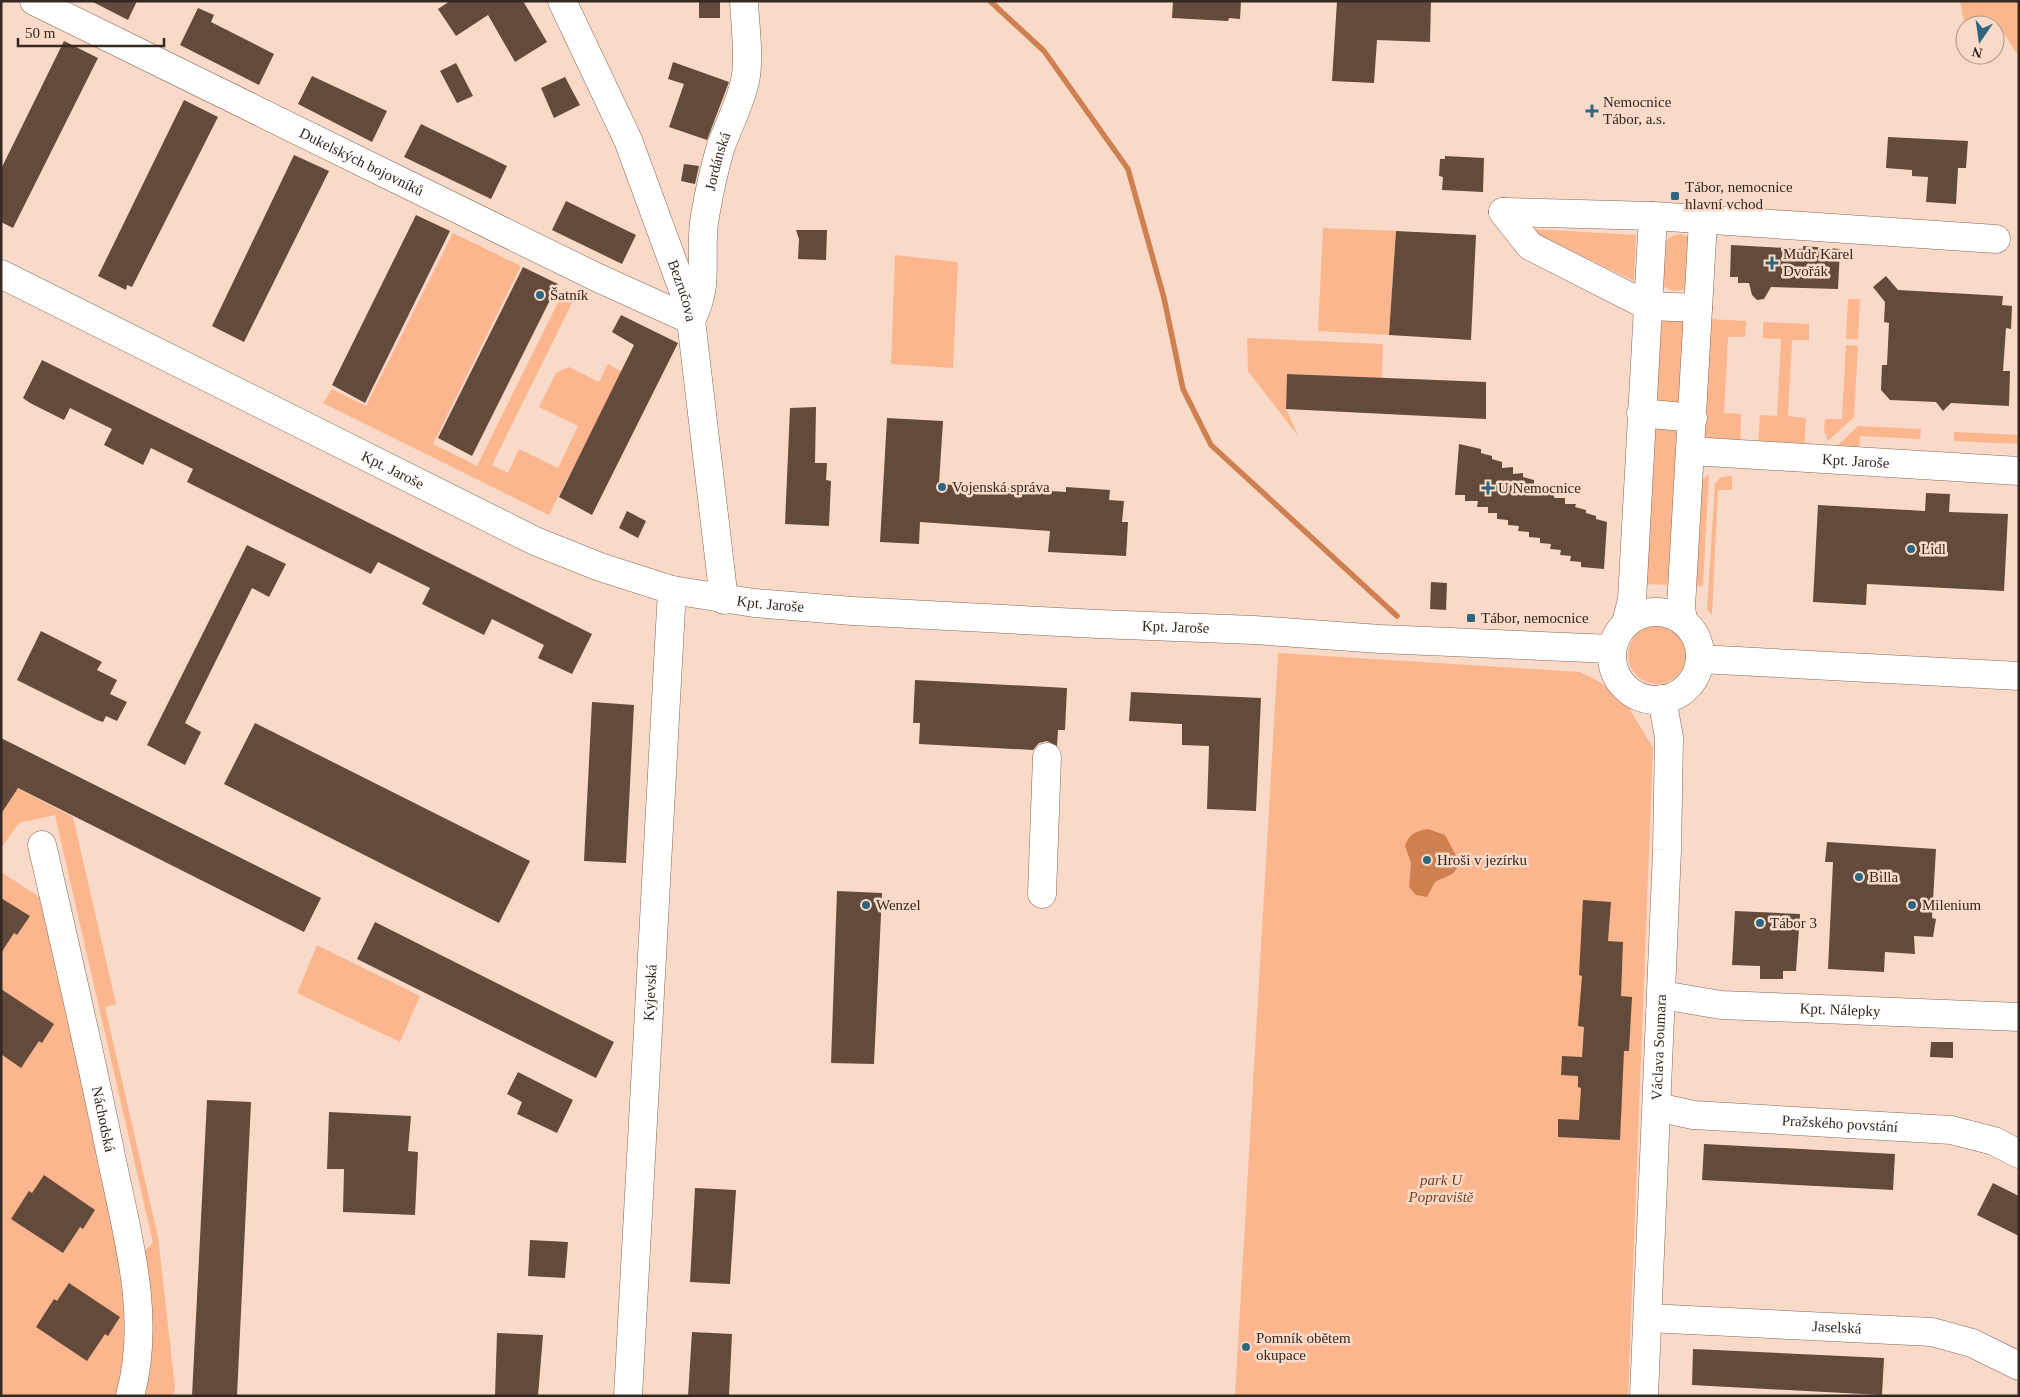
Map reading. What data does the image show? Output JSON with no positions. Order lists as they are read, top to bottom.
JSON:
{
  "streets": {
    "street": [
      "Jordánská",
      "Dukelských bojovníků",
      "Bezručova",
      "Kpt. Jaroše",
      "Kyjevská",
      "Kpt. Nálepky",
      "Václava Soumara",
      "Náchodská",
      "Pražského povstání",
      "Jaselská"
    ]
  },
  "crossings": [
    ["Jordánská", "Dukelských bojovníků"],
    ["Jordánská", "Bezručova"],
    ["Dukelských bojovníků", "Bezručova"],
    ["Bezručova", "Kpt. Jaroše"],
    ["Kpt. Jaroše", "Kyjevská"],
    ["Kpt. Jaroše", "Václava Soumara"],
    ["Kpt. Nálepky", "Václava Soumara"],
    ["Václava Soumara", "Pražského povstání"],
    ["Václava Soumara", "Jaselská"]
  ],
  "parks": ["park U Popraviště"],
  "places": {
    "health": ["Nemocnice Tábor, a.s.", "Mudr Karel Dvořák", "U Nemocnice"],
    "transit": ["Tábor, nemocnice hlavní vchod", "Tábor, nemocnice"],
    "other": [
      "Šatník",
      "Vojenská správa",
      "Lidl",
      "Hroši v jezírku",
      "Billa",
      "Wenzel",
      "Milenium",
      "Tábor 3",
      "Pomník obětem okupace"
    ]
  },
  "scale_bar": "50 m",
  "north": "bottom"
}
